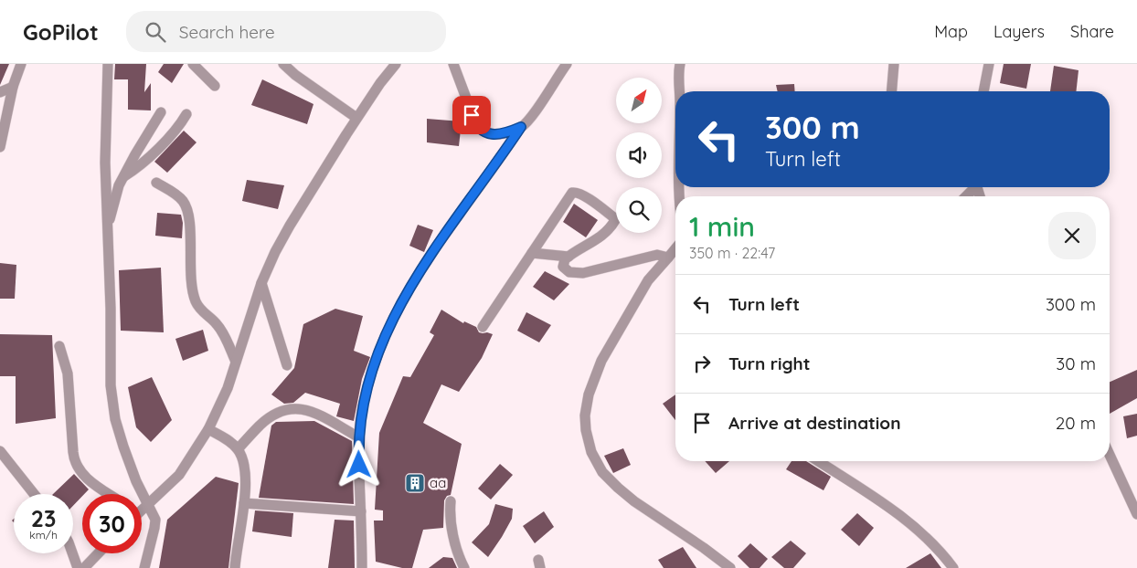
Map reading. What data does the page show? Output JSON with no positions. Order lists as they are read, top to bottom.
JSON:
{
  "places": {
    "building": ["aa"]
  },
  "north": "top right",
  "page": {
    "header": "GoPilot",
    "search": "Search here",
    "nav": ["Map", "Layers", "Share"],
    "turn": ["300 m", "Turn left"],
    "heading": ["1 min", "350 m · 22:47"],
    "list": [
      {
        "name": "Turn left",
        "value": "300 m"
      },
      {
        "name": "Turn right",
        "value": "30 m"
      },
      {
        "name": "Arrive at destination",
        "value": "20 m"
      }
    ],
    "speed": "23 km/h",
    "limit": "30"
  }
}
